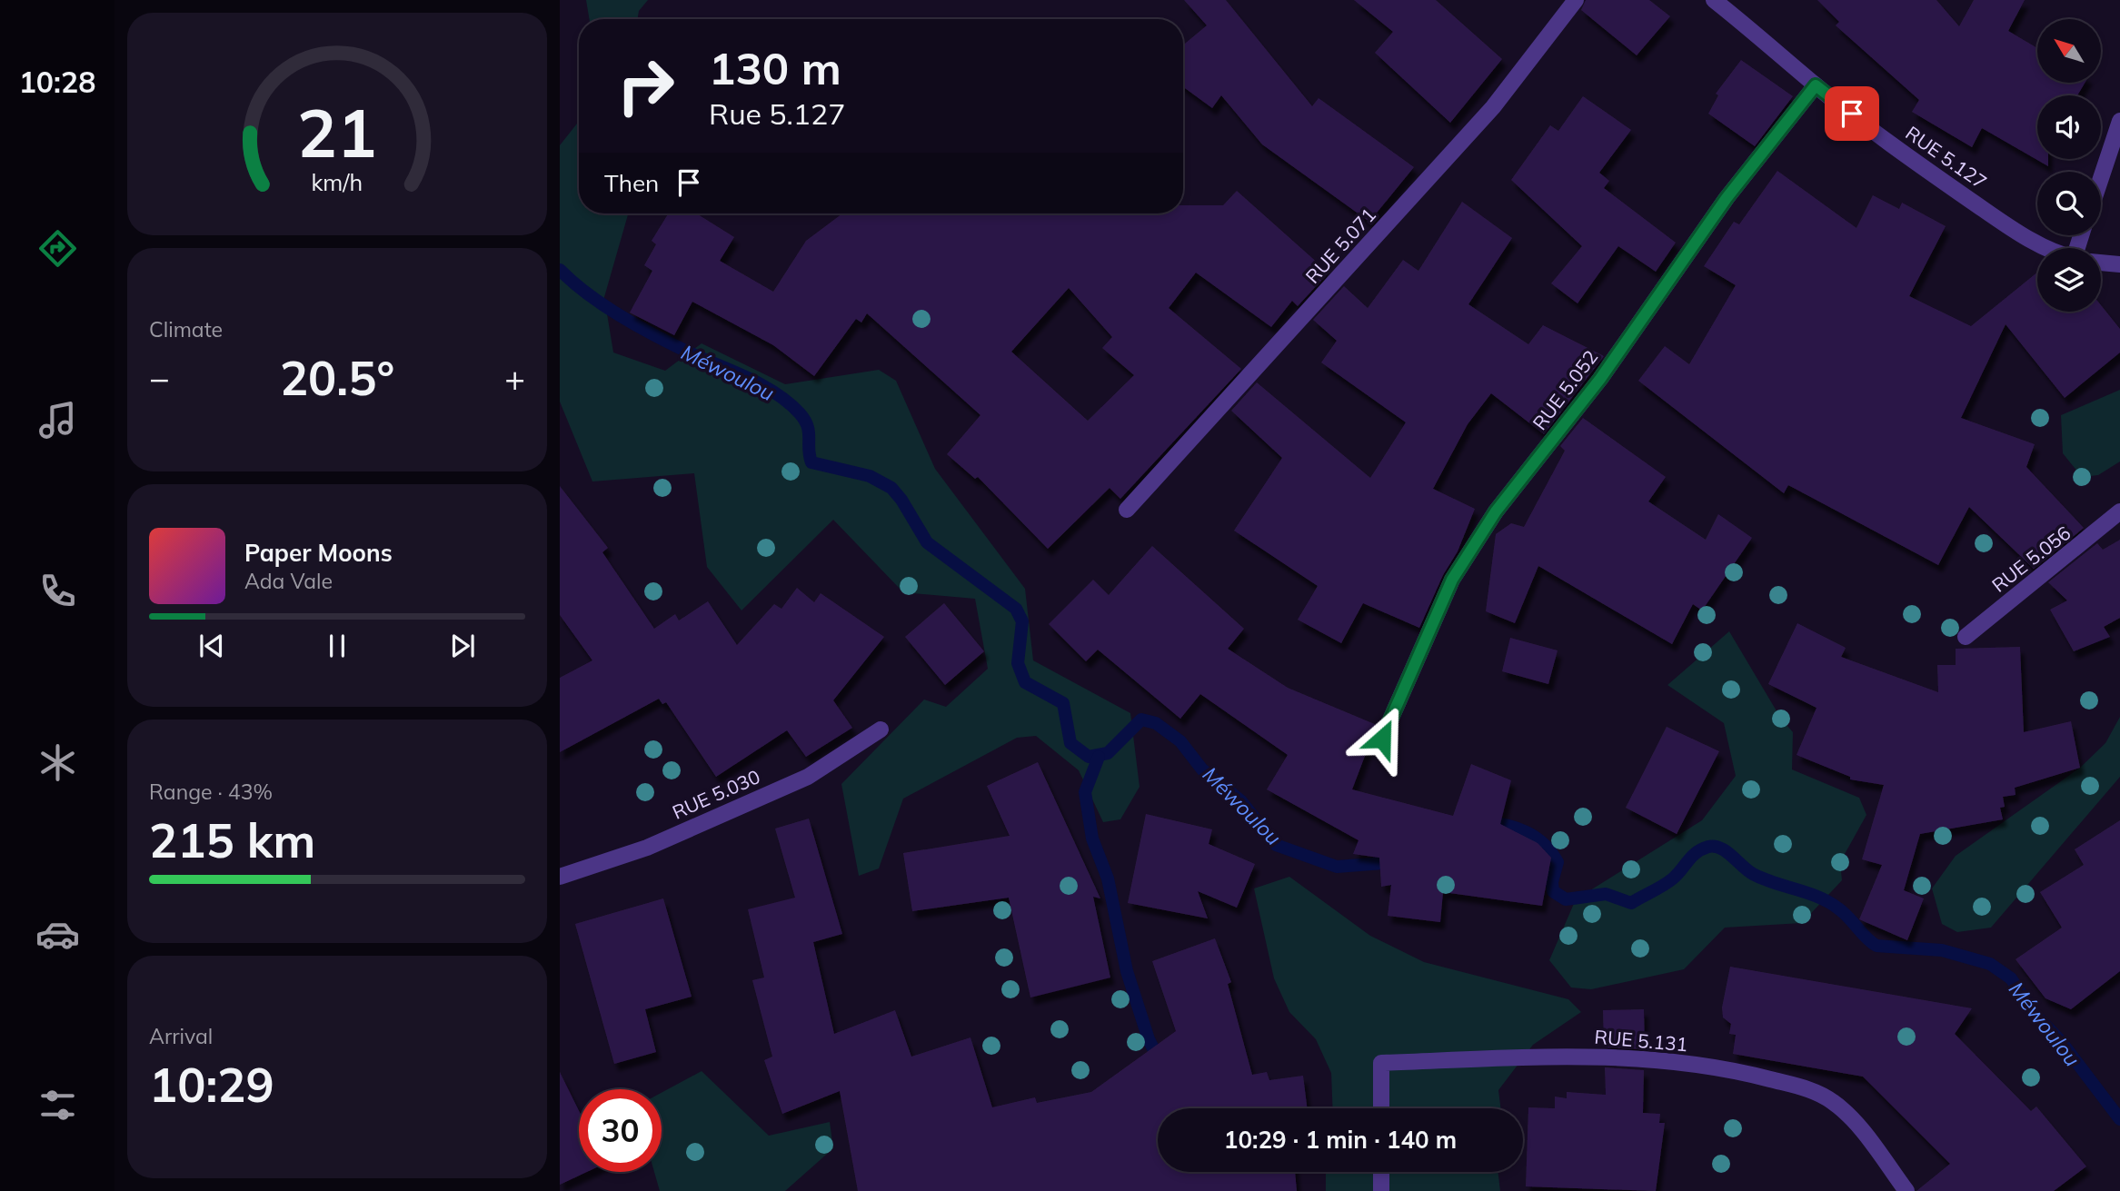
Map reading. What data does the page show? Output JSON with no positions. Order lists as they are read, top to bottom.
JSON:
{
  "streets": {
    "street": [
      "RUE 5.127",
      "RUE 5.071",
      "RUE 5.052",
      "RUE 5.056",
      "RUE 5.030",
      "RUE 5.131"
    ]
  },
  "crossings": [
    ["RUE 5.127", "RUE 5.052"]
  ],
  "water": ["Méwoulou"],
  "north": "top left",
  "page": {
    "tabs": "10:28",
    "turn": ["130 m", "Rue 5.127"],
    "then": "Then",
    "tile": [
      "Climate",
      ["Range · 43%", "215 km"],
      ["Arrival", "10:29"]
    ],
    "heat": ["−", "20.5°", "+"],
    "song": ["Paper Moons", "Ada Vale"],
    "limit": "30",
    "trip": "10:29 · 1 min · 140 m",
    "gauge": ["21", "km/h"]
  }
}
